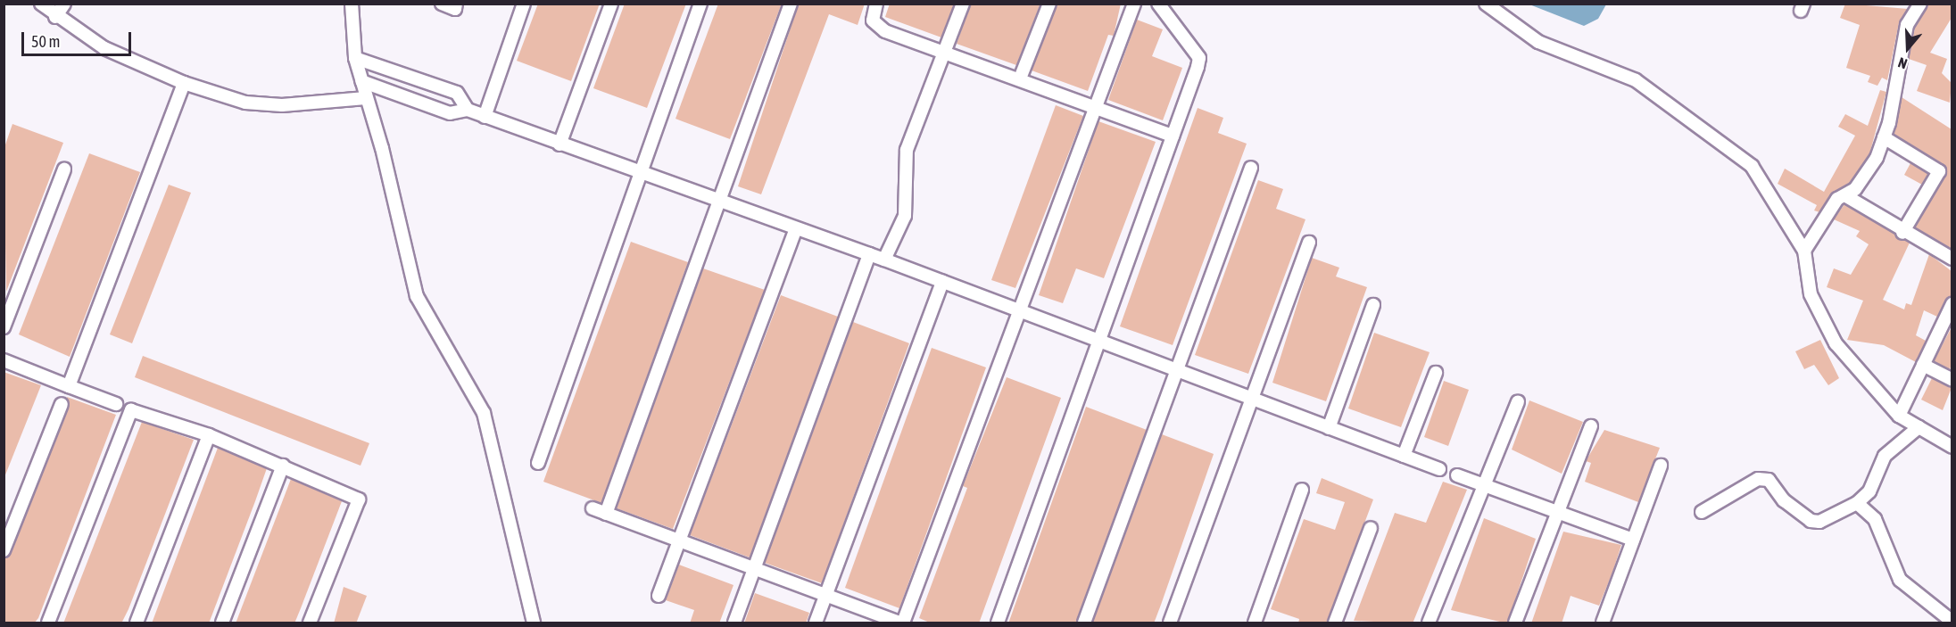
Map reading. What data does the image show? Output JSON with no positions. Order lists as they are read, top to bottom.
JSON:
{
  "scale_bar": "50 m",
  "north": "bottom"
}
